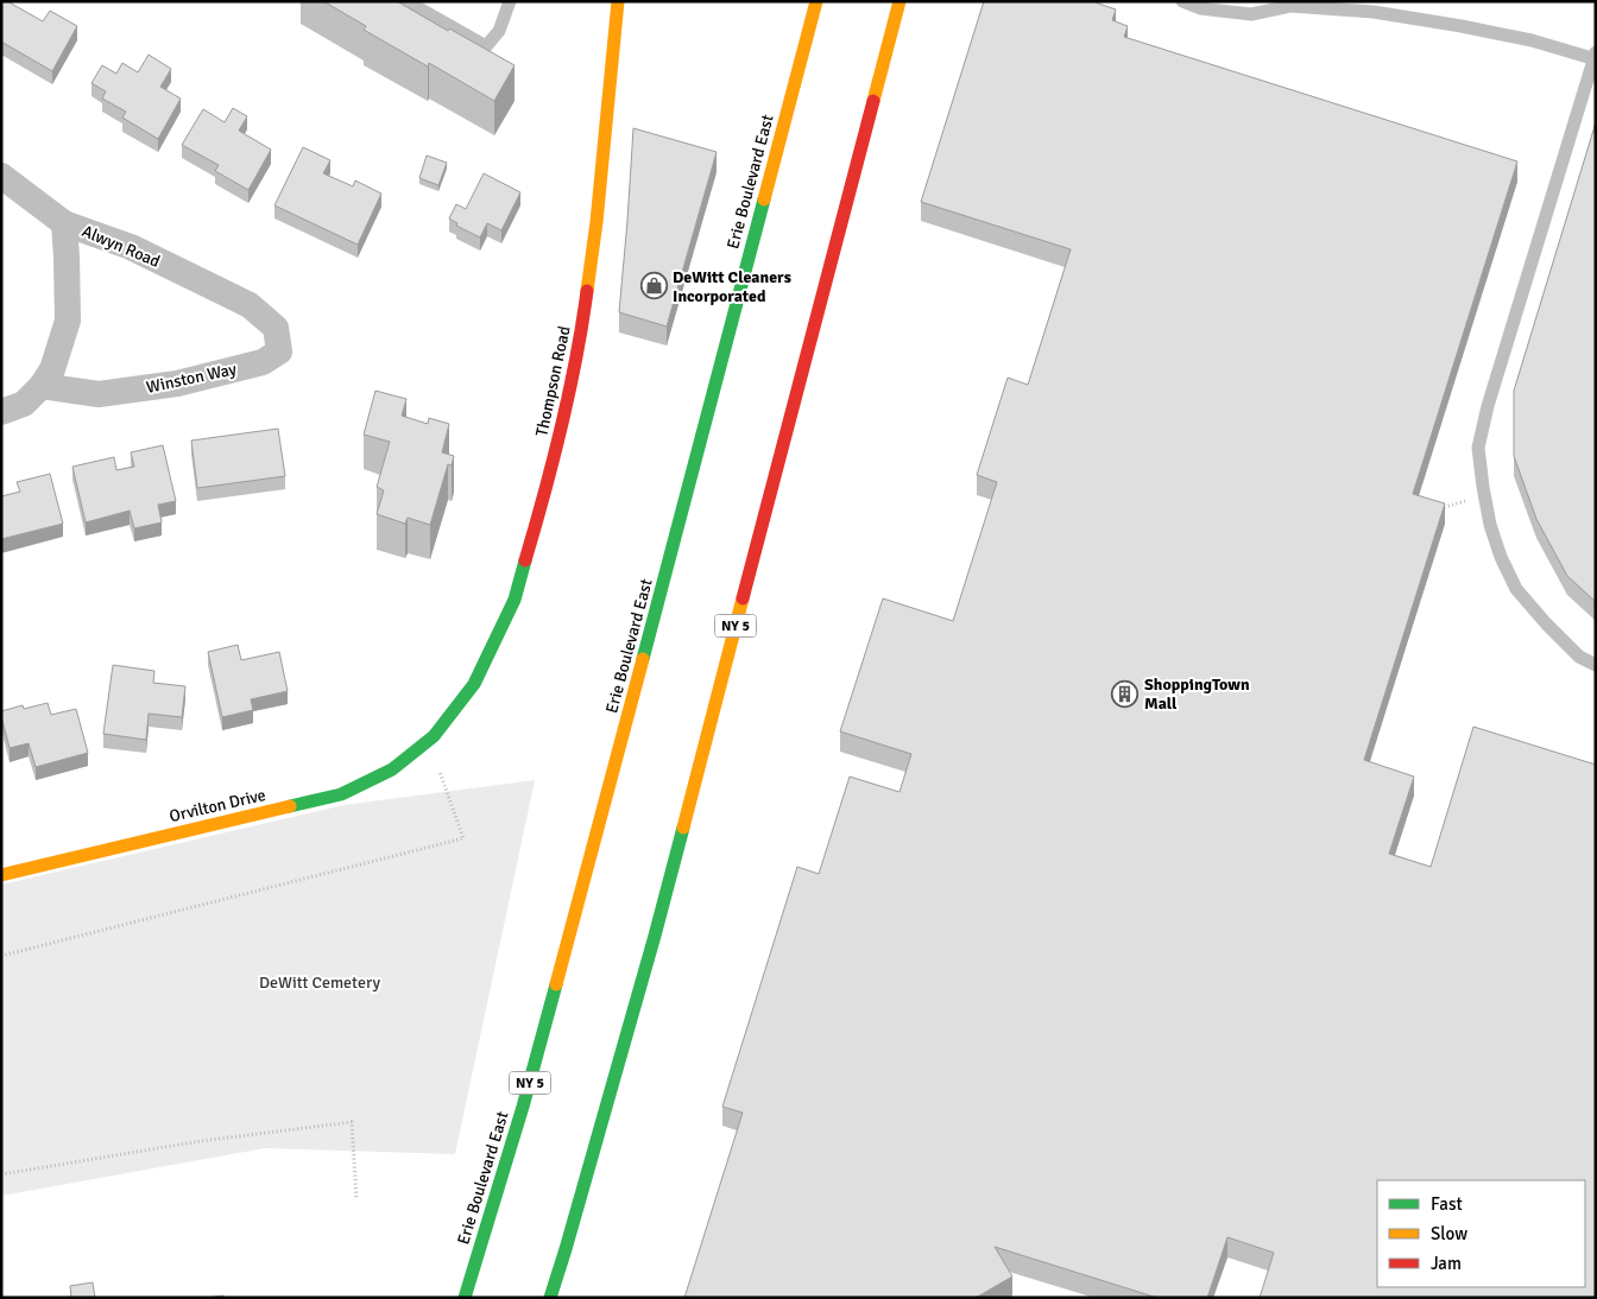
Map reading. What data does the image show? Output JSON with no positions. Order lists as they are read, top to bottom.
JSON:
{
  "streets": {
    "main road": [
      "Erie Boulevard East",
      "Thompson Road",
      "NY 5",
      "Orvilton Drive"
    ],
    "street": ["Alwyn Road", "Winston Way"]
  },
  "crossings": [
    ["Alwyn Road", "Winston Way"],
    ["Thompson Road", "Orvilton Drive"]
  ],
  "parks": ["DeWitt Cemetery"],
  "places": {
    "shop": ["DeWitt Cleaners Incorporated"],
    "building": ["ShoppingTown Mall"]
  },
  "legend": ["Fast", "Slow", "Jam"]
}
